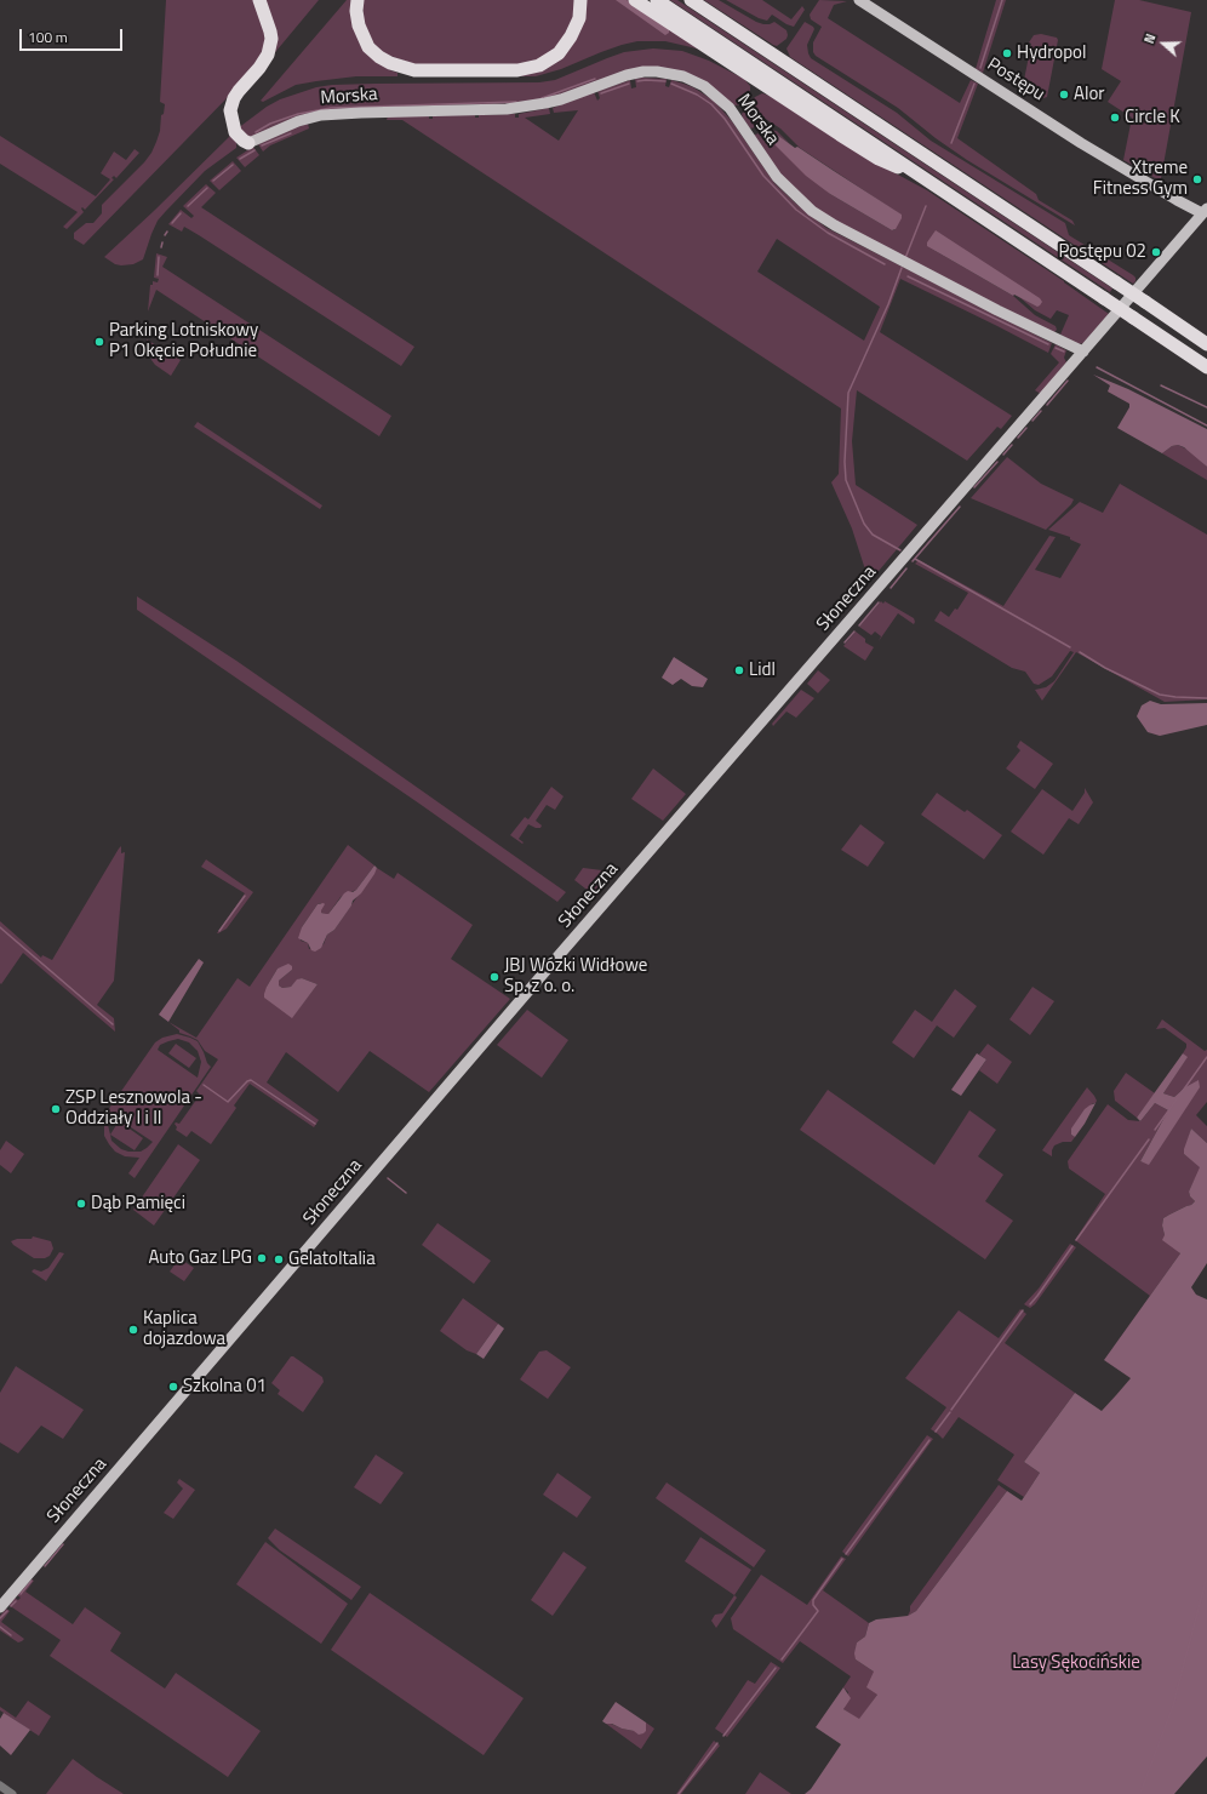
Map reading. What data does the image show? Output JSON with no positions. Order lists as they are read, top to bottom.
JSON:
{
  "streets": {
    "main road": ["Postępu", "Morska", "Słoneczna"]
  },
  "crossings": [
    ["Postępu", "Słoneczna"],
    ["Morska", "Słoneczna"]
  ],
  "parks": ["Lasy Sękocińskie"],
  "places": [
    "Hydropol",
    "Alor",
    "Circle K",
    "Xtreme Fitness Gym",
    "Postępu 02",
    "Parking Lotniskowy P1 Okęcie Południe",
    "Lidl",
    "JBJ Wózki Widłowe Sp. z o. o.",
    "ZSP Lesznowola - Oddziały I i II",
    "Dąb Pamięci",
    "Auto Gaz LPG",
    "GelatoItalia",
    "Kaplica dojazdowa",
    "Szkolna 01"
  ],
  "scale_bar": "100 m",
  "north": "left"
}
